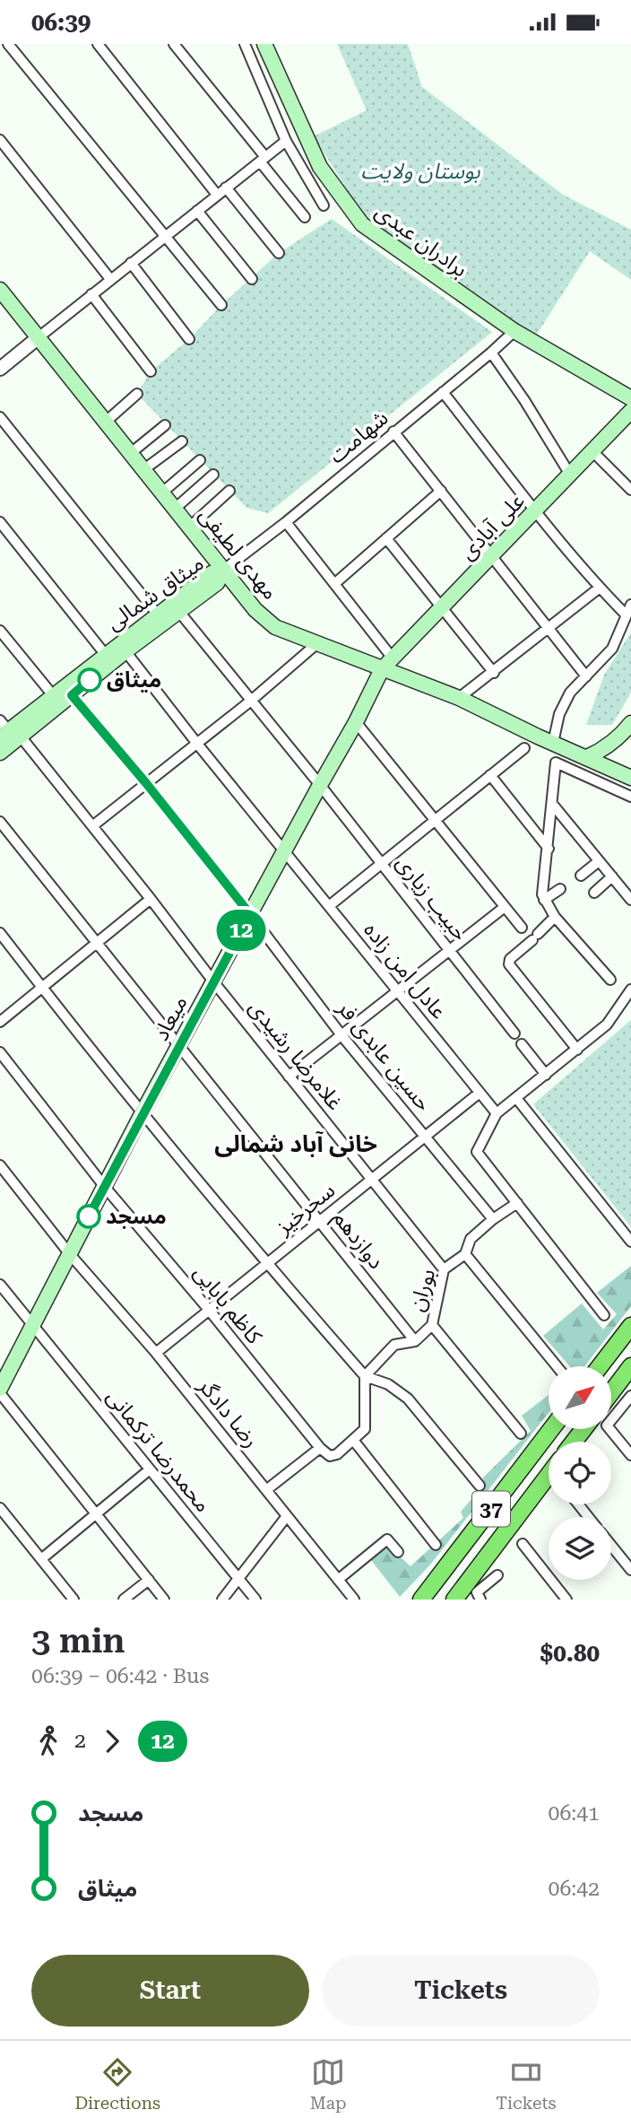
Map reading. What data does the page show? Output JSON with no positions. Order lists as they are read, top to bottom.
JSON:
{
  "streets": {
    "highway": ["37"],
    "main road": [
      "برادران عبدی",
      "علی آبادی",
      "مهدی لطیفی",
      "میثاق شمالی",
      "میعاد"
    ],
    "street": [
      "شهامت",
      "حبیب زیاری",
      "عادل امن زاده",
      "غلامرضا رشیدی",
      "حسین عابدی‌ فر",
      "سحرخیز",
      "دوازدهم",
      "بوران",
      "کاظم بابایی",
      "رضا دادگر",
      "محمدرضا ترکمانی"
    ]
  },
  "crossings": [
    ["برادران عبدی", "شهامت"],
    ["شهامت", "مهدی لطیفی"],
    ["شهامت", "میثاق شمالی"],
    ["علی آبادی", "مهدی لطیفی"],
    ["علی آبادی", "میعاد"],
    ["مهدی لطیفی", "میثاق شمالی"],
    ["مهدی لطیفی", "میعاد"],
    ["میثاق شمالی", "حبیب زیاری"],
    ["میثاق شمالی", "عادل امن زاده"],
    ["میثاق شمالی", "غلامرضا رشیدی"],
    ["میثاق شمالی", "حسین عابدی‌ فر"],
    ["حبیب زیاری", "میعاد"],
    ["عادل امن زاده", "میعاد"],
    ["عادل امن زاده", "سحرخیز"],
    ["میعاد", "غلامرضا رشیدی"],
    ["میعاد", "حسین عابدی‌ فر"],
    ["میعاد", "دوازدهم"],
    ["میعاد", "کاظم بابایی"],
    ["میعاد", "رضا دادگر"],
    ["میعاد", "محمدرضا ترکمانی"],
    ["غلامرضا رشیدی", "سحرخیز"],
    ["غلامرضا رشیدی", "بوران"],
    ["حسین عابدی‌ فر", "سحرخیز"],
    ["حسین عابدی‌ فر", "بوران"],
    ["سحرخیز", "دوازدهم"],
    ["سحرخیز", "کاظم بابایی"],
    ["سحرخیز", "رضا دادگر"],
    ["دوازدهم", "بوران"]
  ],
  "districts": ["خانی آباد شمالی"],
  "parks": ["بوستان ولایت"],
  "places": ["میثاق", "مسجد"],
  "lines": ["bus line 12"],
  "north": "top right",
  "page": {
    "status": "06:39",
    "on_map": "12",
    "heading": ["3 min", "06:39 – 06:42 · Bus", "$0.80"],
    "legs": ["2", "12"],
    "list": [
      {
        "name": "مسجد",
        "value": "06:41"
      },
      {
        "name": "میثاق",
        "value": "06:42"
      }
    ],
    "buttons": ["Start", "Tickets"],
    "tabs": ["Directions", "Map", "Tickets"]
  }
}
